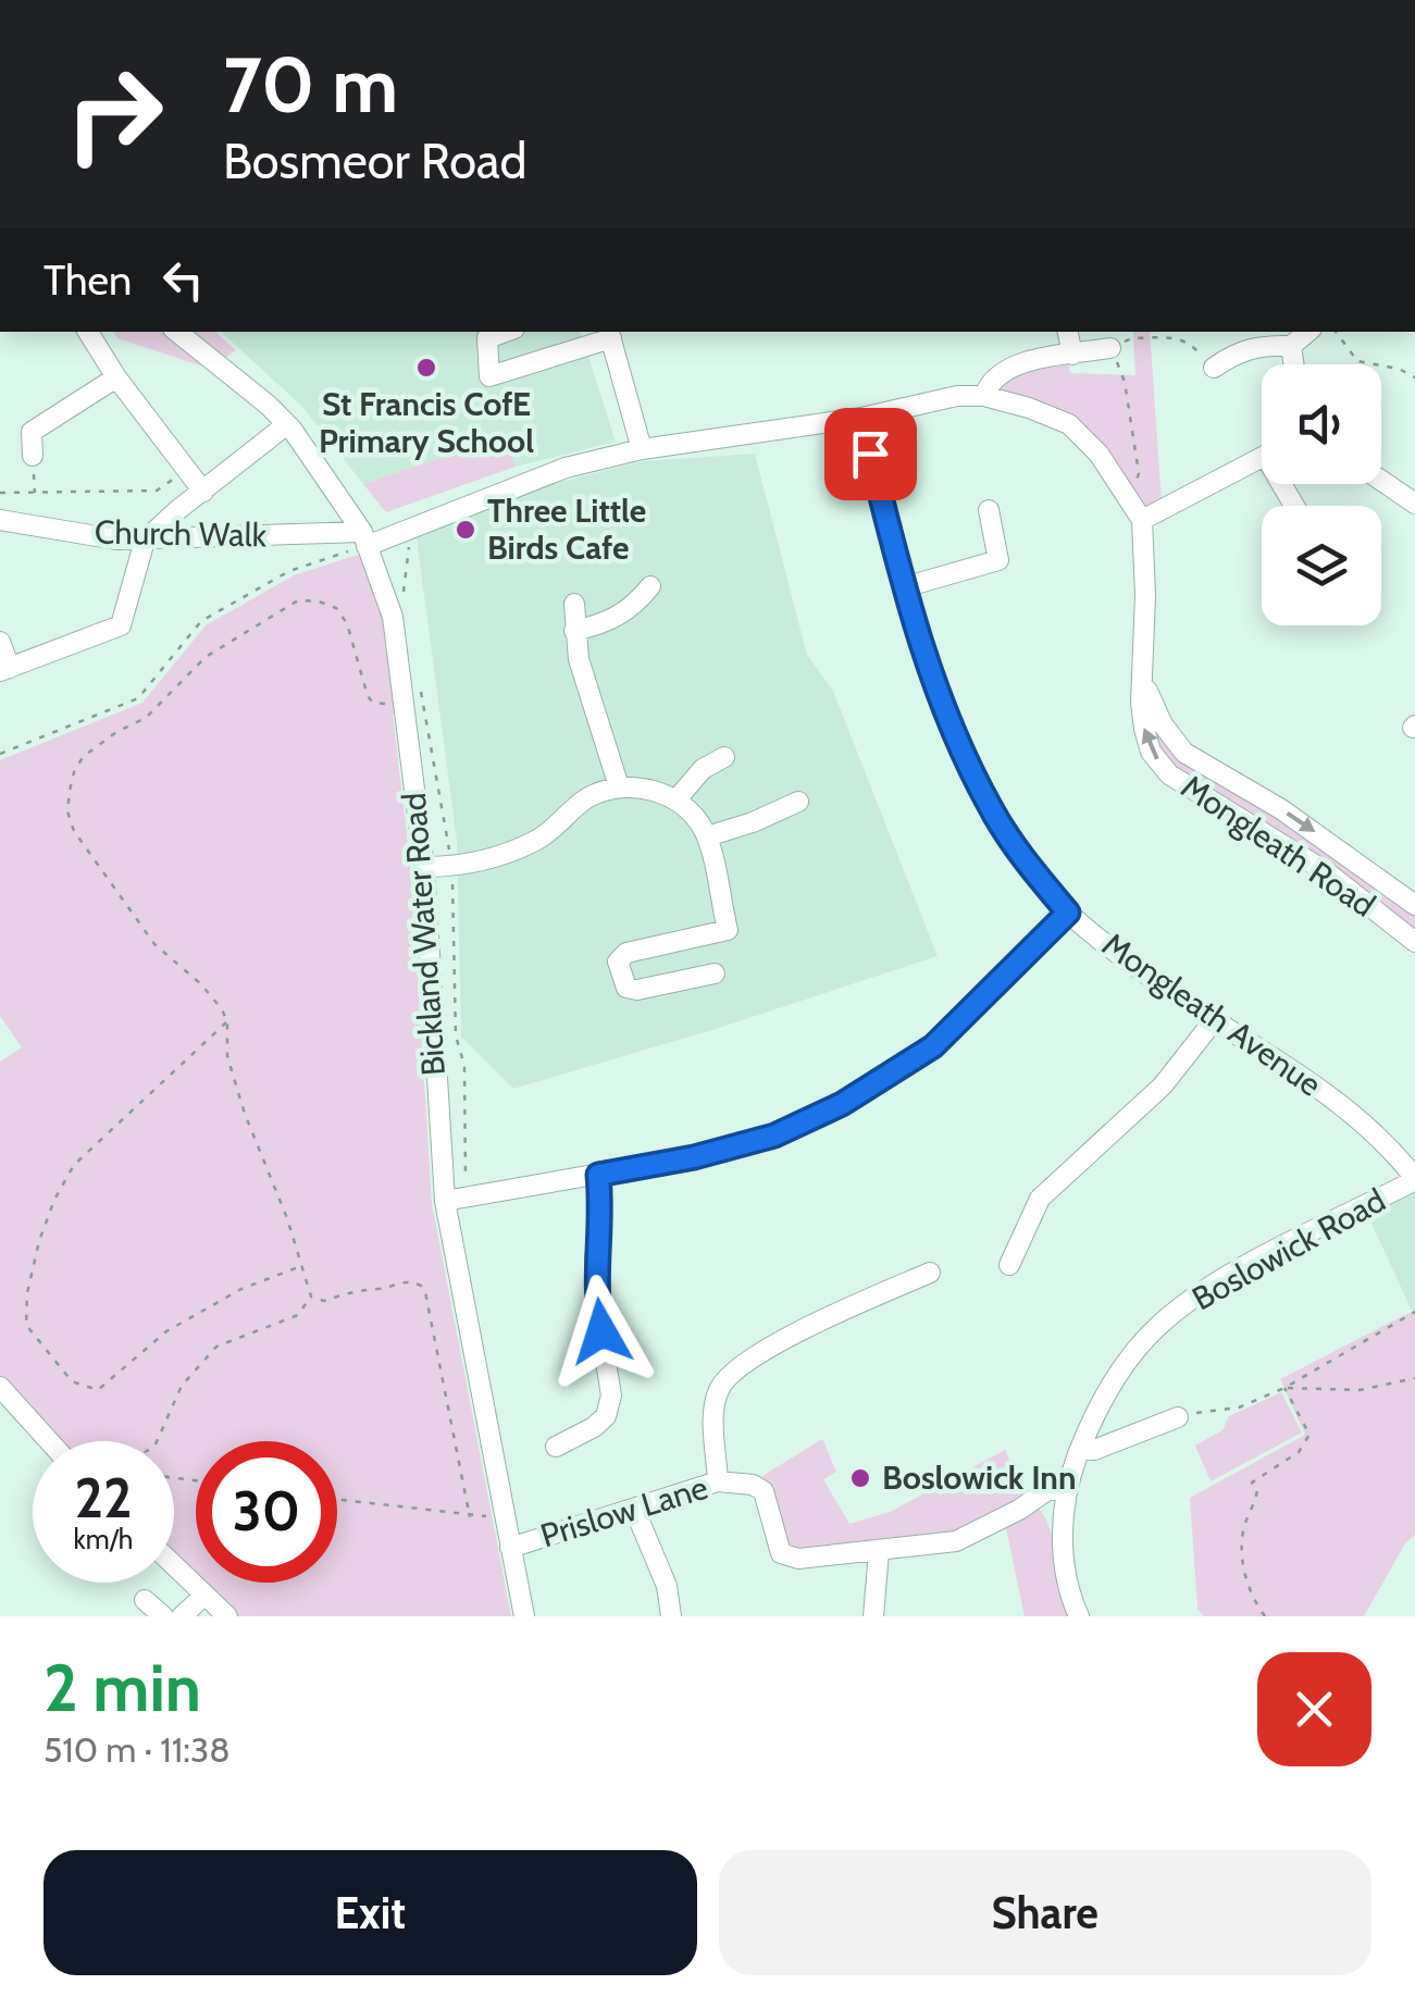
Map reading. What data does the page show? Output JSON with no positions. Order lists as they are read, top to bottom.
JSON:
{
  "streets": {
    "street": [
      "Church Walk",
      "Mongleath Road",
      "Bickland Water Road",
      "Mongleath Avenue",
      "Boslowick Road",
      "Prislow Lane"
    ]
  },
  "crossings": [
    ["Church Walk", "Mongleath Road"],
    ["Church Walk", "Bickland Water Road"],
    ["Mongleath Road", "Bickland Water Road"],
    ["Mongleath Road", "Mongleath Avenue"],
    ["Bickland Water Road", "Prislow Lane"],
    ["Mongleath Avenue", "Boslowick Road"],
    ["Boslowick Road", "Prislow Lane"]
  ],
  "places": ["St Francis CofE Primary School", "Three Little Birds Cafe", "Boslowick Inn"],
  "page": {
    "turn": ["70 m", "Bosmeor Road"],
    "then": "Then",
    "speed": "22 km/h",
    "limit": "30",
    "heading": ["2 min", "510 m · 11:38"],
    "buttons": ["Exit", "Share"]
  }
}
